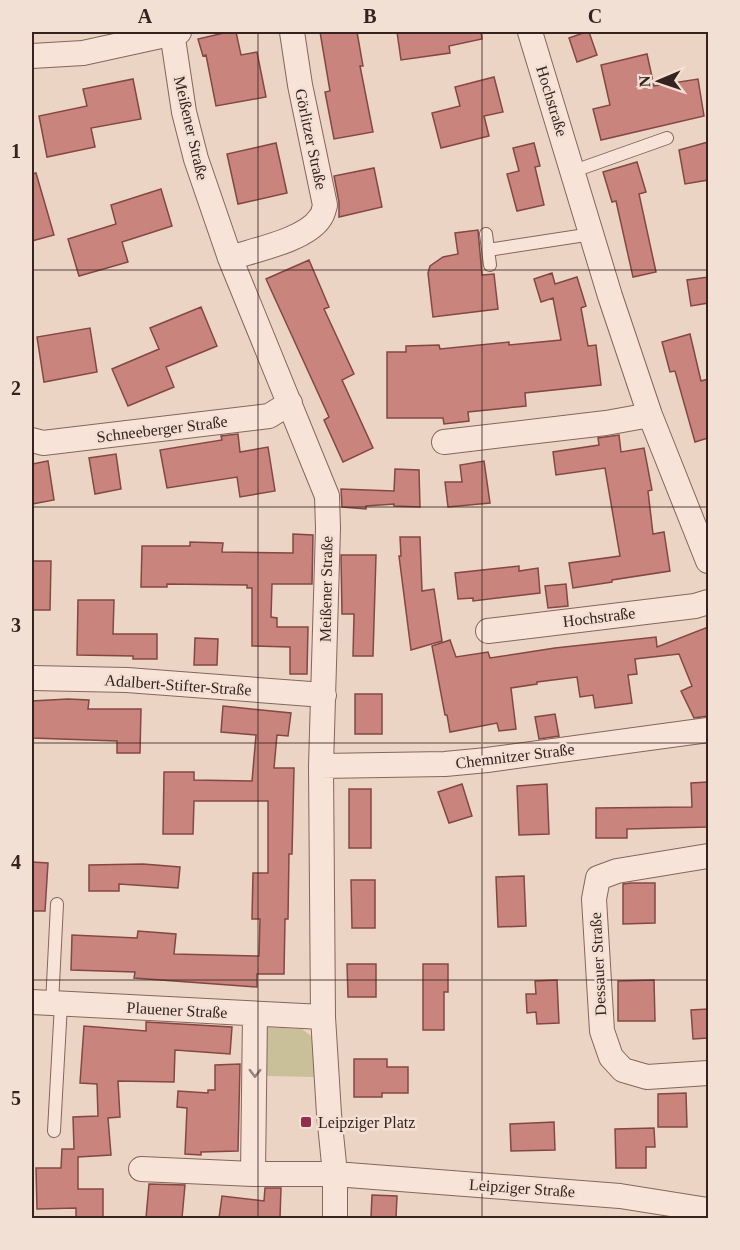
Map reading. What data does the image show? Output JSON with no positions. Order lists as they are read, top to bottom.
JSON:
{
  "streets": {
    "street": [
      "Hochstraße",
      "Meißener Straße",
      "Görlitzer Straße",
      "Schneeberger Straße",
      "Adalbert-Stifter-Straße",
      "Chemnitzer Straße",
      "Dessauer Straße",
      "Plauener Straße",
      "Leipziger Straße"
    ]
  },
  "crossings": [
    ["Meißener Straße", "Görlitzer Straße"],
    ["Meißener Straße", "Schneeberger Straße"],
    ["Meißener Straße", "Adalbert-Stifter-Straße"],
    ["Meißener Straße", "Chemnitzer Straße"],
    ["Meißener Straße", "Plauener Straße"],
    ["Meißener Straße", "Leipziger Straße"]
  ],
  "places": {
    "transit": ["Leipziger Platz"]
  },
  "north": "left",
  "grid": {
    "columns": ["A", "B", "C"],
    "rows": [
      "1",
      "2",
      "3",
      "4",
      "5"
    ]
  }
}
